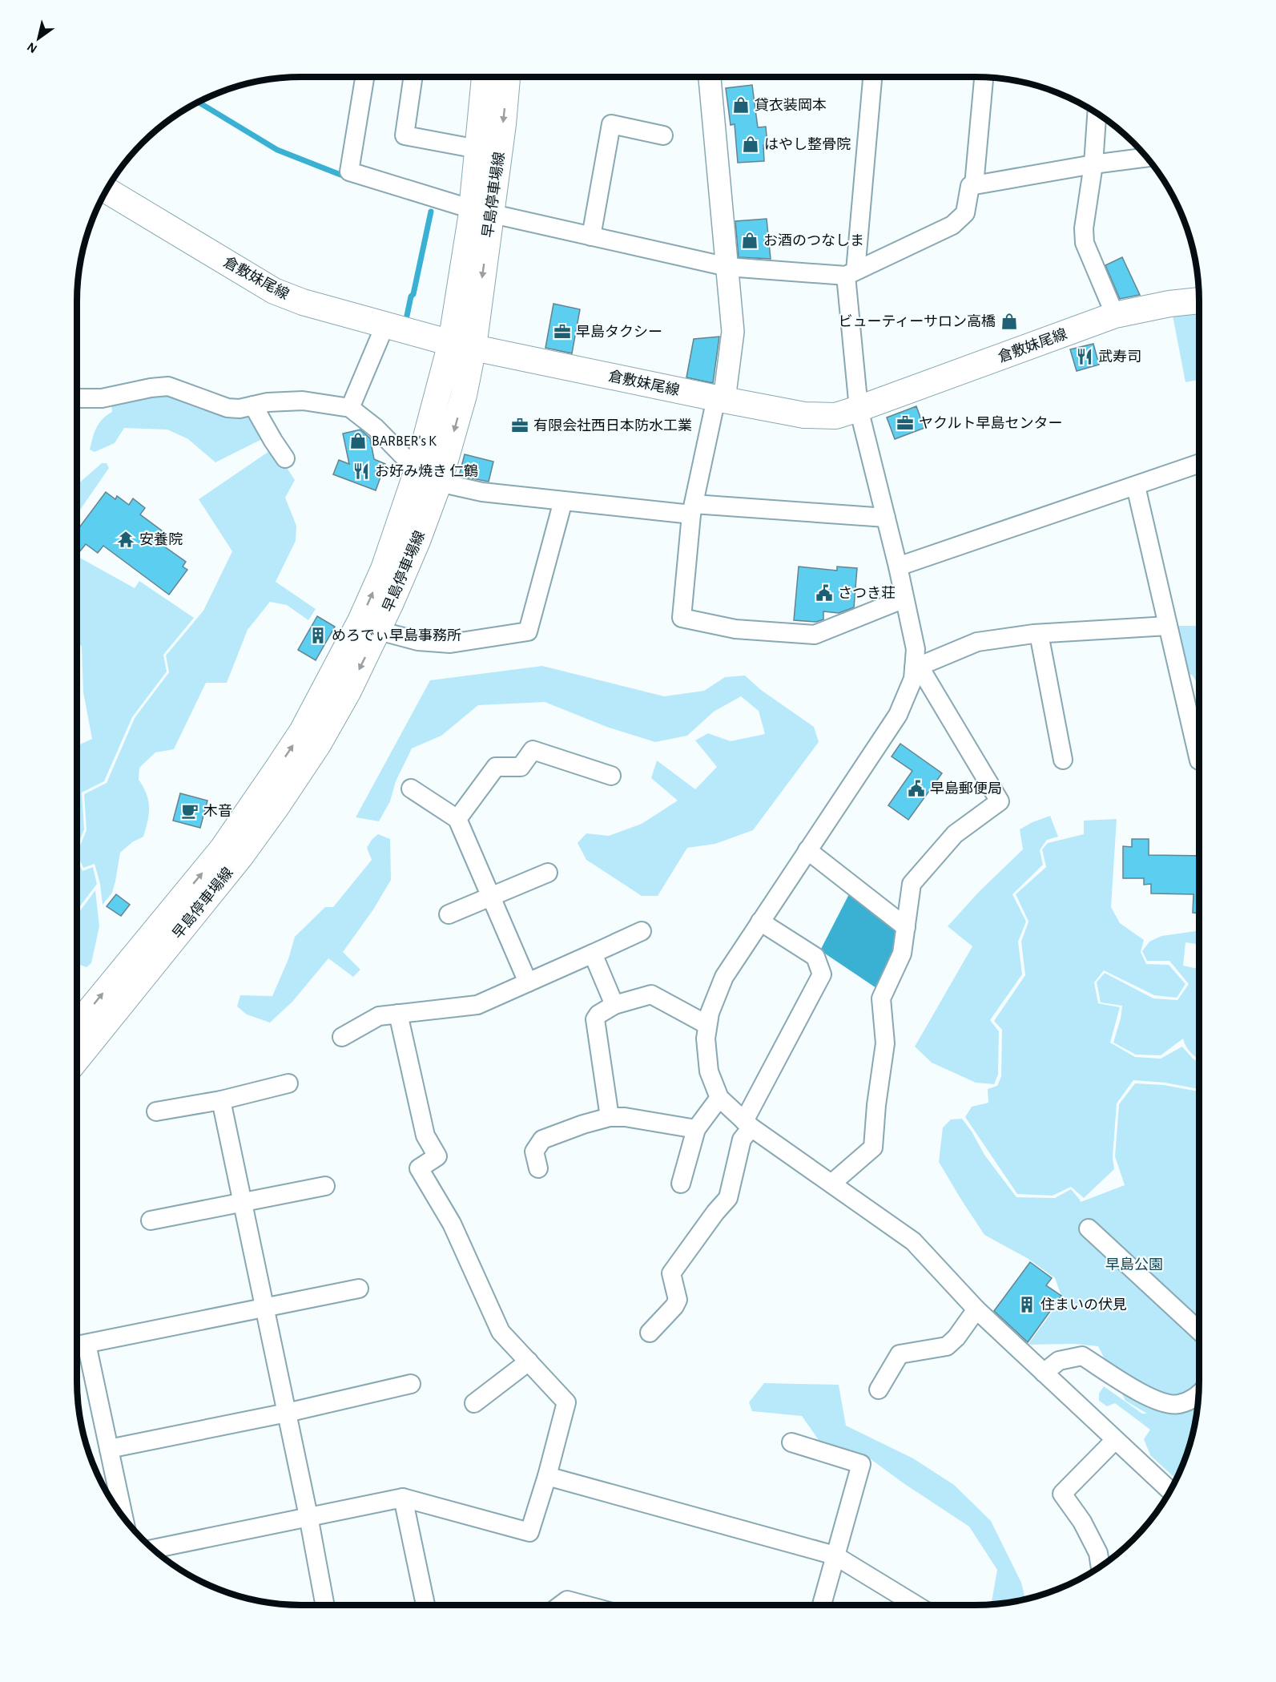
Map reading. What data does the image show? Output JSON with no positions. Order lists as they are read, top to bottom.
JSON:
{
  "streets": {
    "main road": ["早島停車場線", "倉敷妹尾線"]
  },
  "crossings": [
    ["早島停車場線", "倉敷妹尾線"]
  ],
  "parks": ["早島公園"],
  "places": {
    "shop": [
      "貸衣装岡本",
      "はやし整骨院",
      "お酒のつなしま",
      "ビューティーサロン高橋",
      "BARBER's K"
    ],
    "office": ["早島タクシー", "ヤクルト早島センター", "有限会社西日本防水工業"],
    "restaurant": ["武寿司", "お好み焼き 仁鶴"],
    "temple": ["安養院"],
    "public building": ["さつき荘", "早島郵便局"],
    "building": ["めろでぃ早島事務所", "住まいの伏見"],
    "cafe": ["木音"]
  },
  "north": "bottom left"
}
